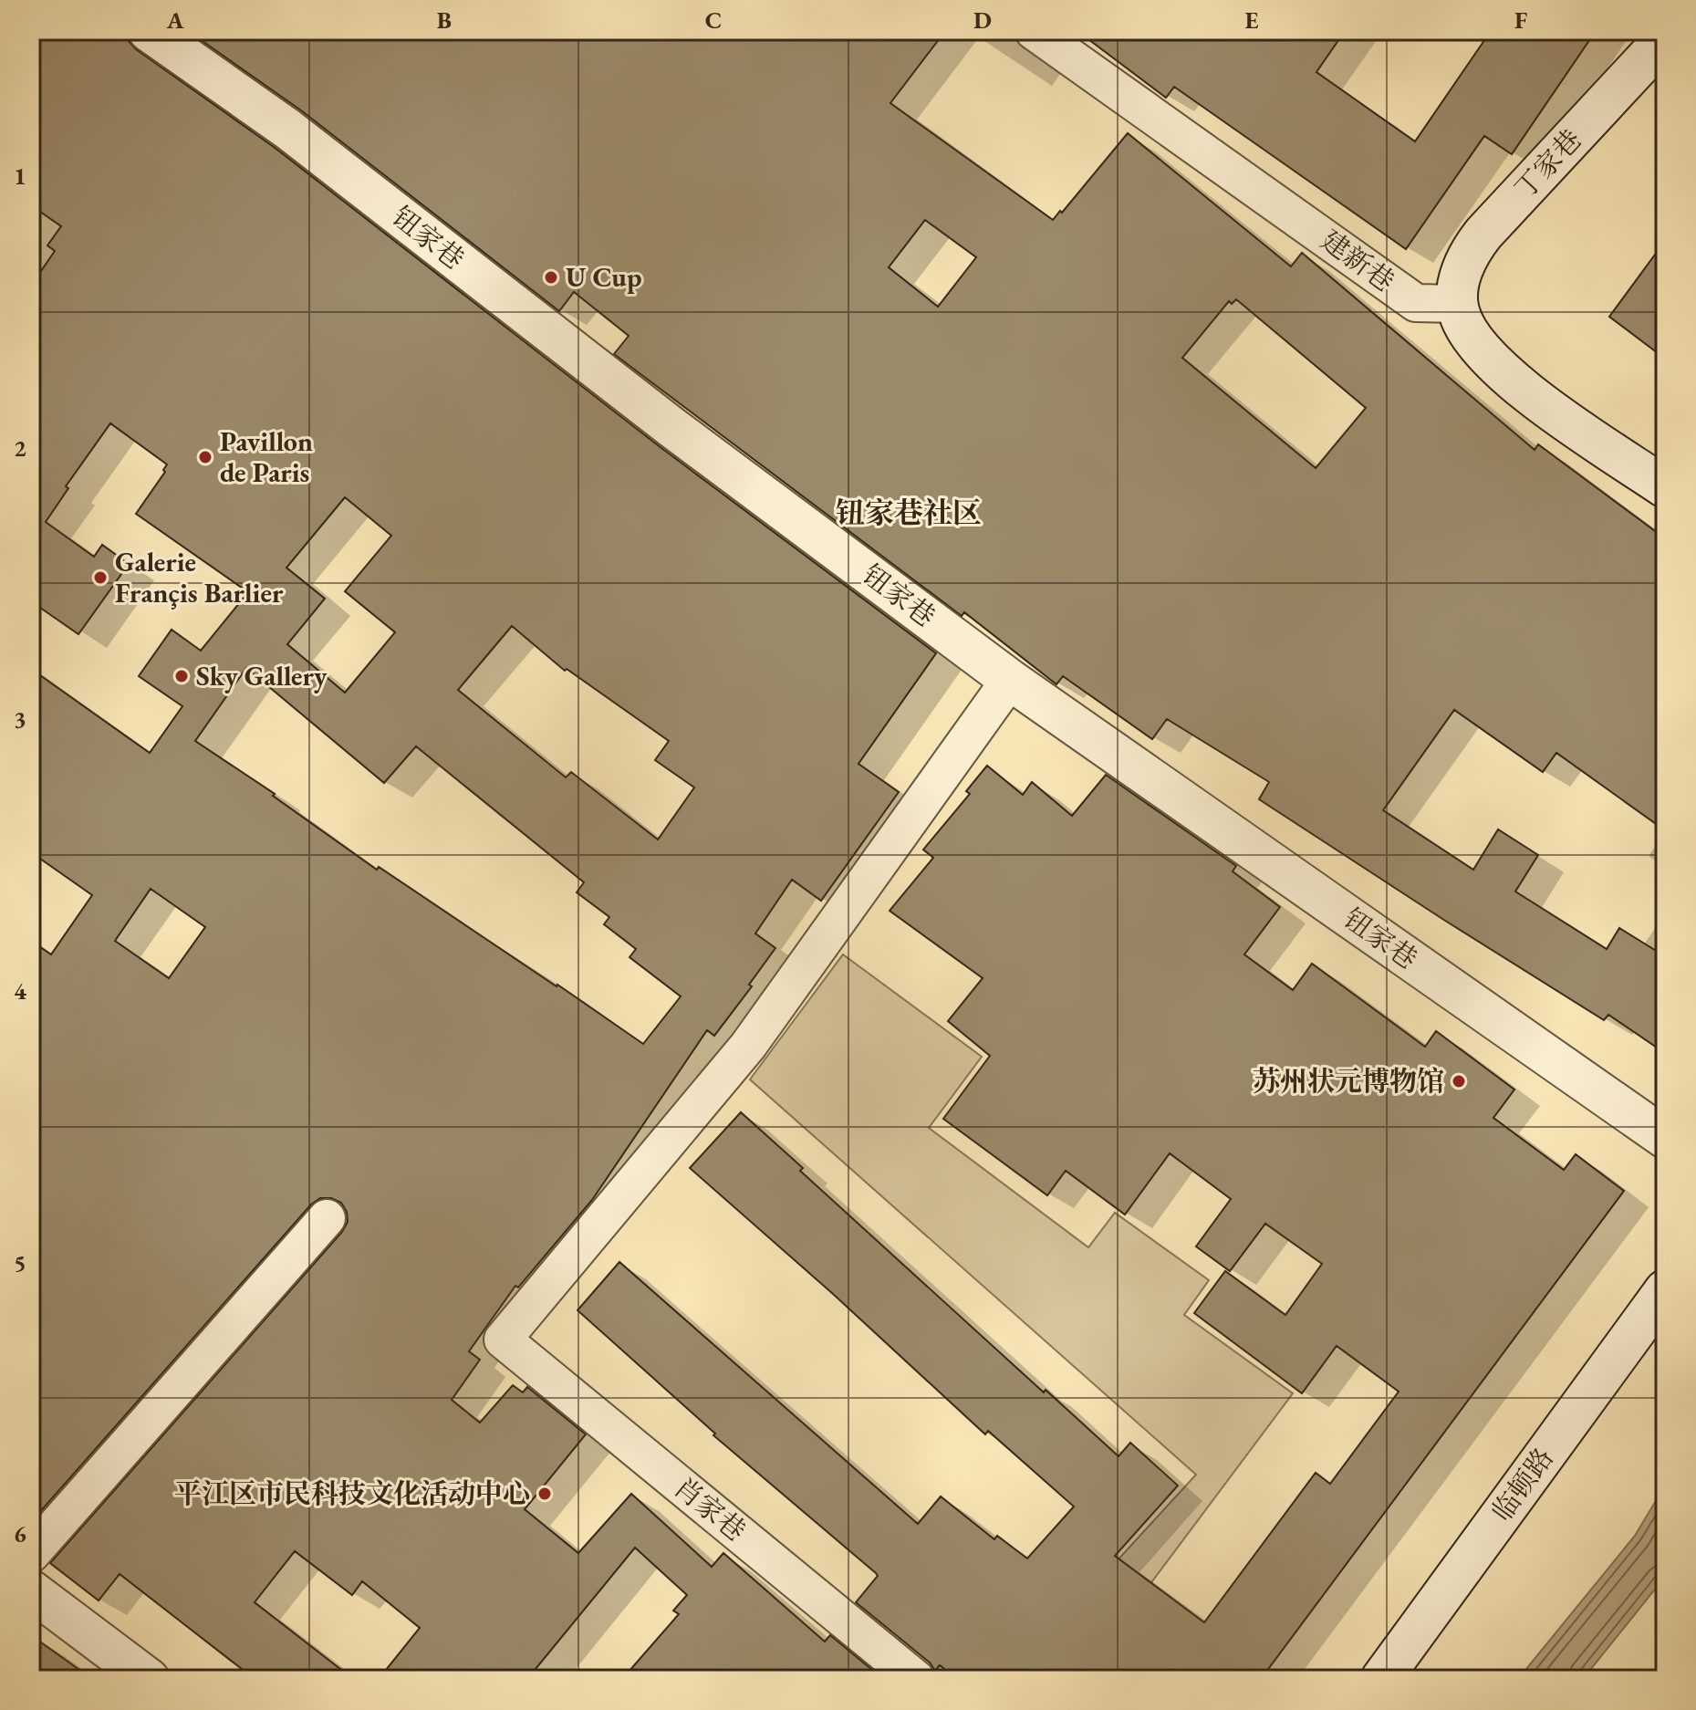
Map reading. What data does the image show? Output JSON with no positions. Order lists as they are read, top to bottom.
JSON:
{
  "streets": {
    "street": [
      "丁家巷",
      "钮家巷",
      "建新巷",
      "临顿路",
      "肖家巷"
    ]
  },
  "crossings": [
    ["丁家巷", "建新巷"],
    ["钮家巷", "肖家巷"]
  ],
  "districts": ["钮家巷社区"],
  "places": [
    "U Cup",
    "Pavillon de Paris",
    "Galerie Françis Barlier",
    "Sky Gallery",
    "苏州状元博物馆",
    "平江区市民科技文化活动中心"
  ],
  "grid": {
    "columns": [
      "A",
      "B",
      "C",
      "D",
      "E",
      "F"
    ],
    "rows": [
      "1",
      "2",
      "3",
      "4",
      "5",
      "6"
    ]
  }
}
